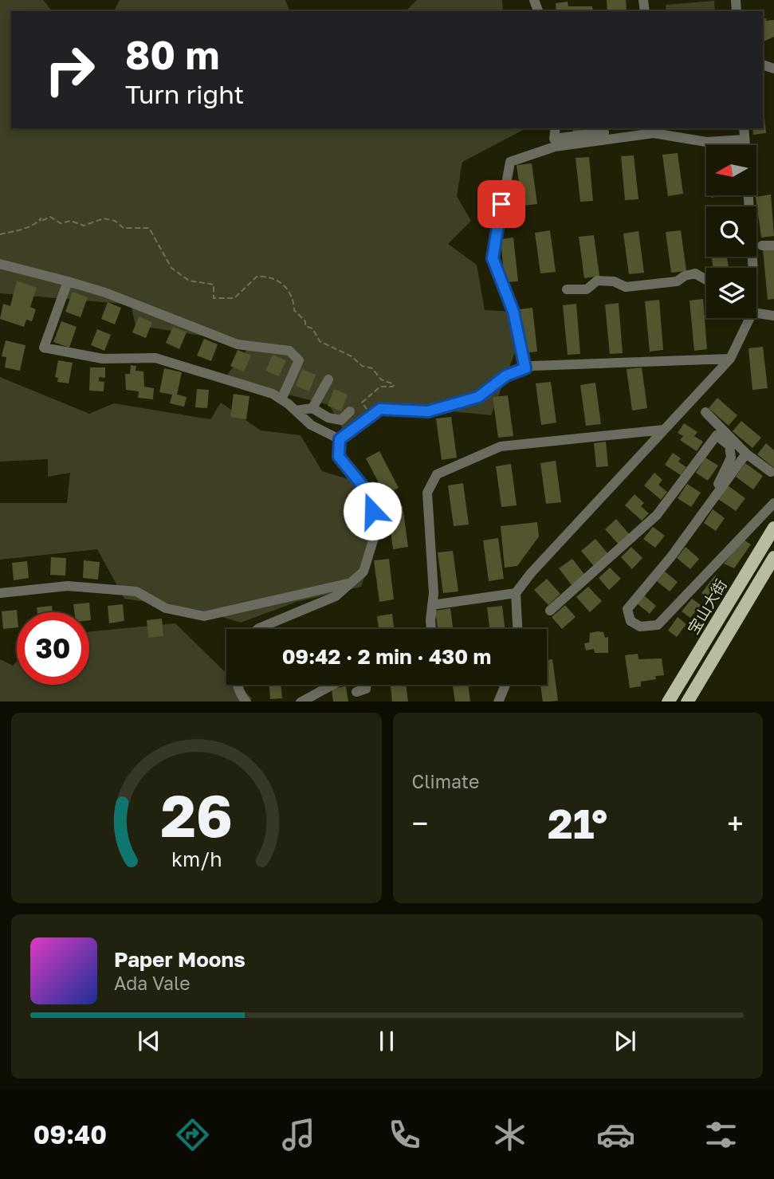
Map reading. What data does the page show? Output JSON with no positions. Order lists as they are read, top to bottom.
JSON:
{
  "streets": {
    "main road": ["宝山大街"]
  },
  "north": "left",
  "page": {
    "turn": ["80 m", "Turn right"],
    "limit": "30",
    "trip": "09:42 · 2 min · 430 m",
    "tile": "Climate",
    "heat": ["−", "21°", "+"],
    "song": ["Paper Moons", "Ada Vale"],
    "tabs": "09:40",
    "gauge": ["26", "km/h"]
  }
}
